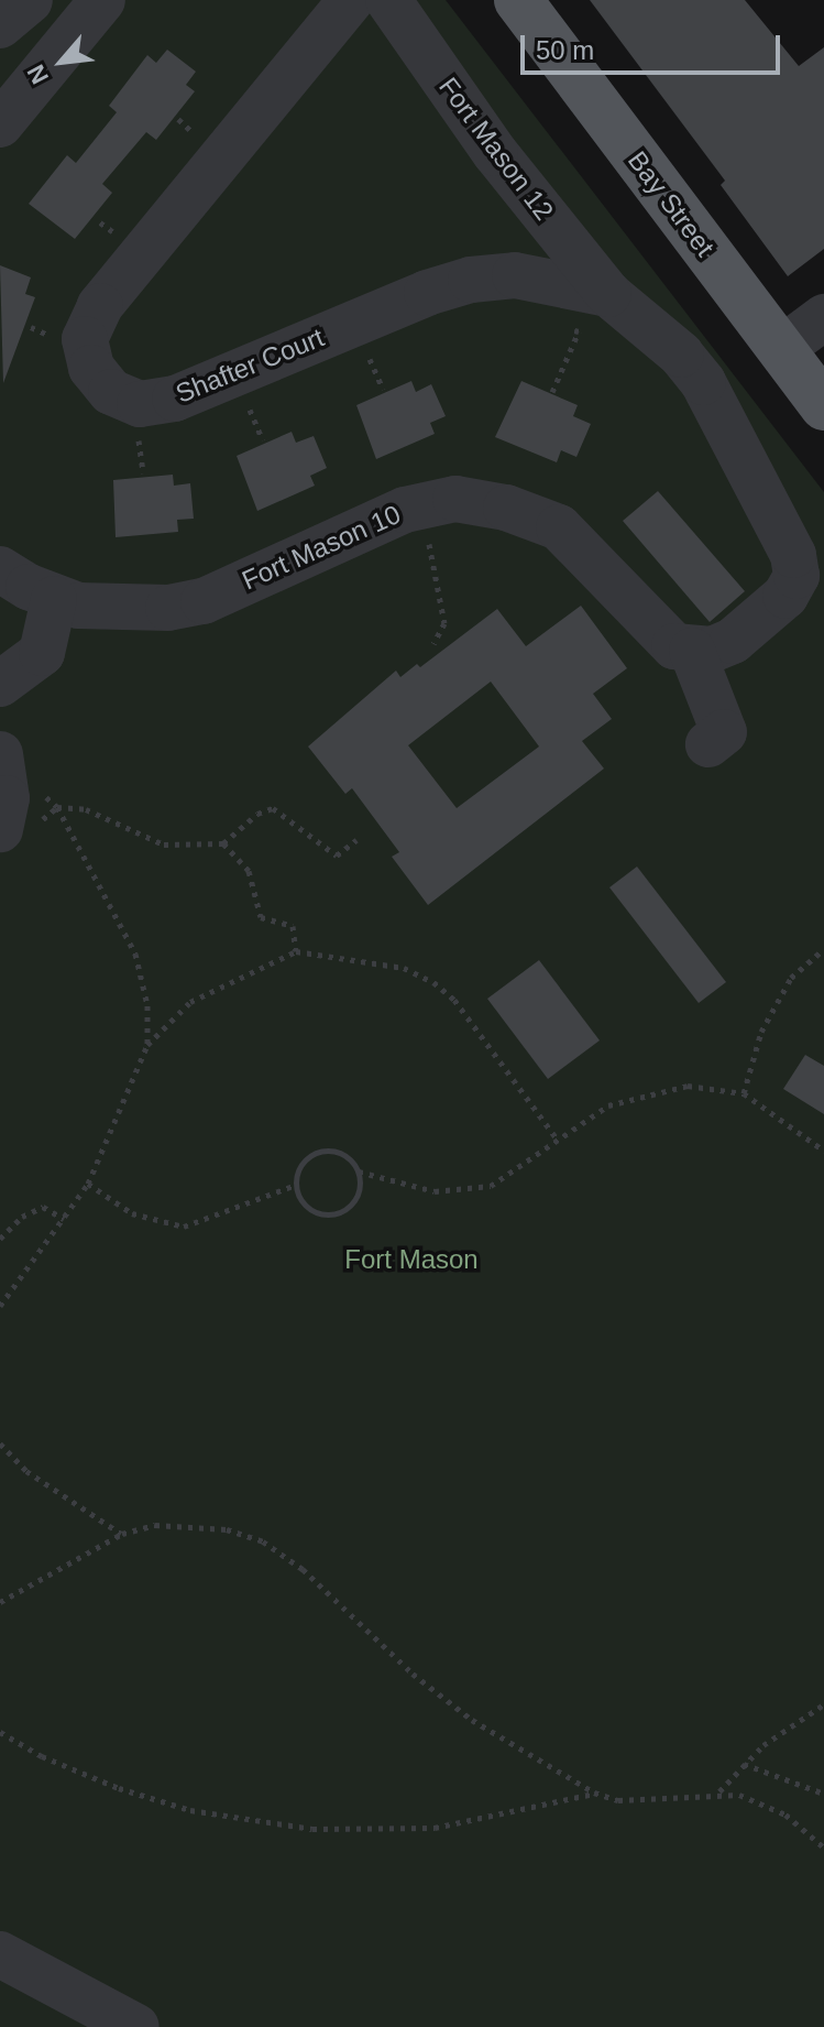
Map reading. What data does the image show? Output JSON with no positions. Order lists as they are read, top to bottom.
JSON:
{
  "streets": {
    "main road": ["Bay Street"],
    "street": ["Fort Mason 12", "Shafter Court", "Fort Mason 10"]
  },
  "crossings": [
    ["Fort Mason 12", "Shafter Court"]
  ],
  "parks": ["Fort Mason"],
  "scale_bar": "50 m",
  "north": "bottom left"
}
